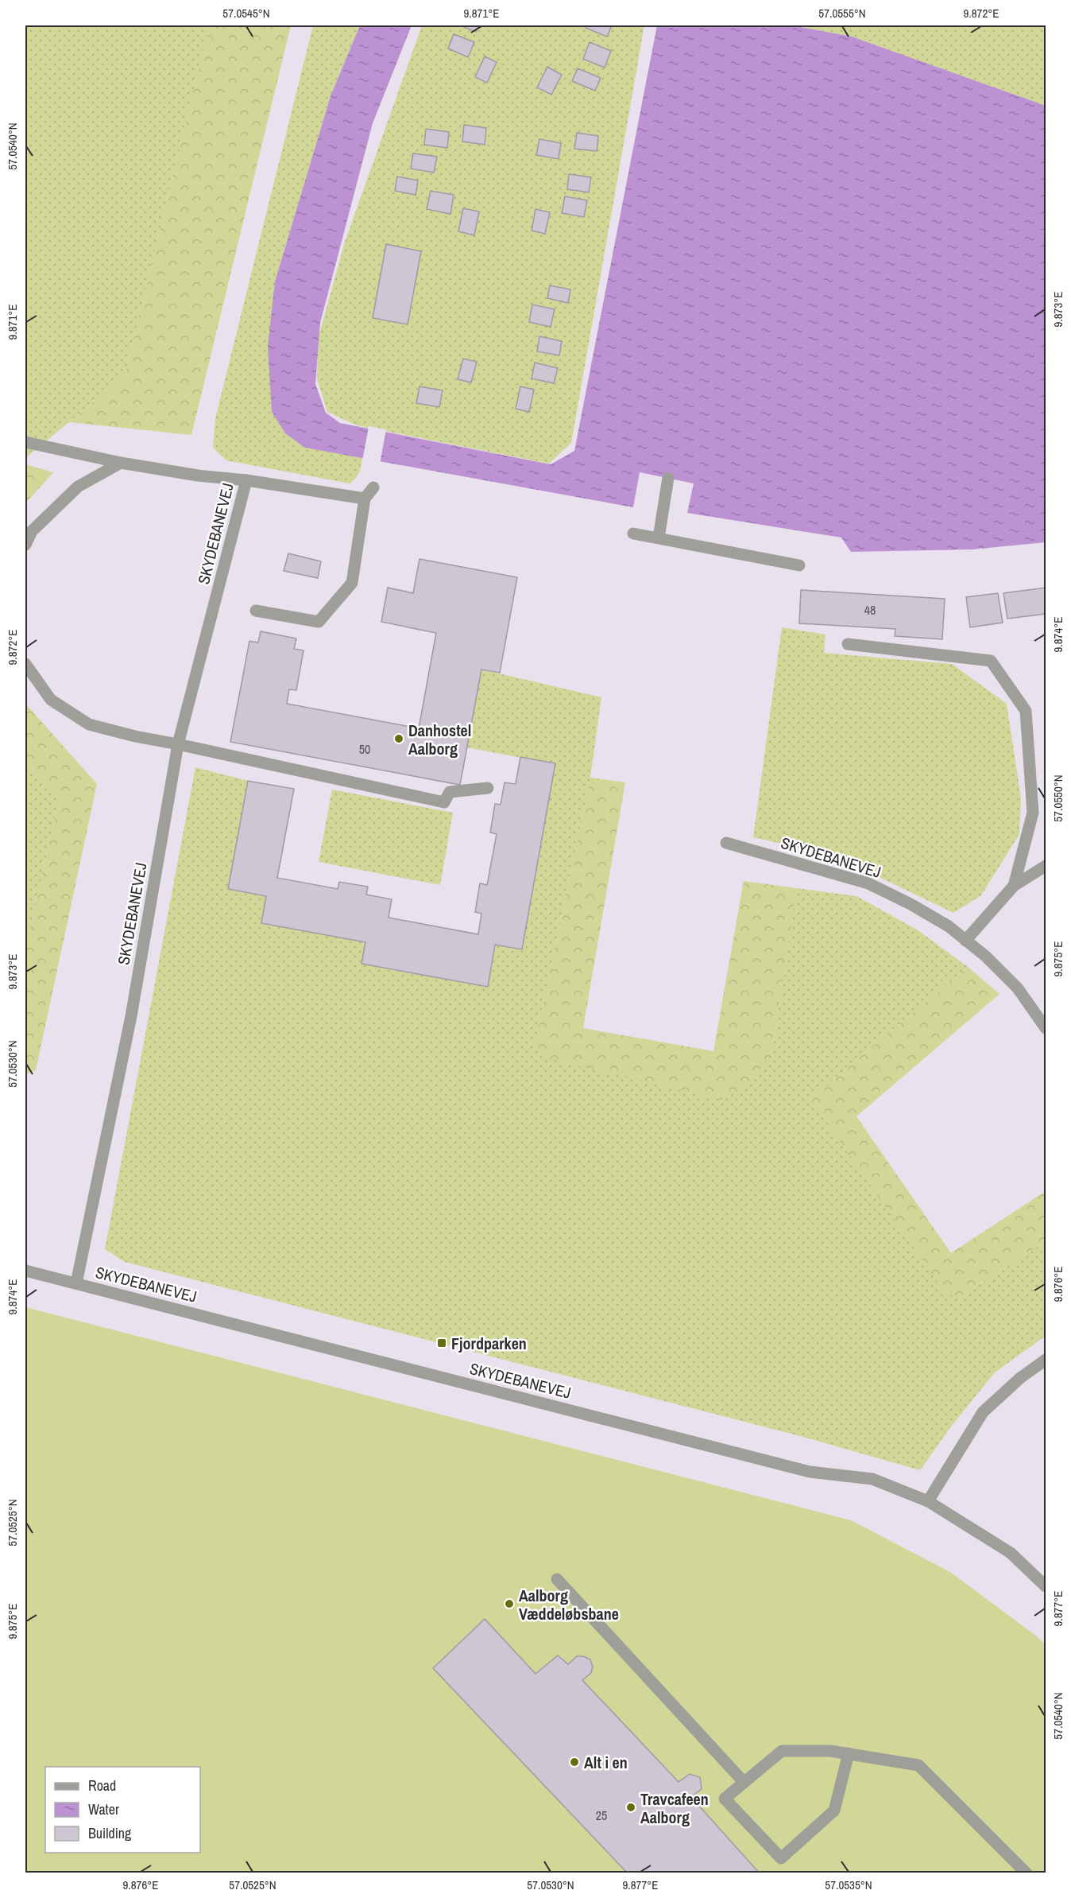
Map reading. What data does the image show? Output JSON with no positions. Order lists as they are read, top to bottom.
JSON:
{
  "streets": {
    "street": ["SKYDEBANEVEJ"]
  },
  "places": {
    "other": [
      "Danhostel Aalborg",
      "Aalborg Væddeløbsbane",
      "Alt i en",
      "Travcafeen Aalborg"
    ],
    "transit": ["Fjordparken"]
  },
  "house_numbers": ["48", "50", "25"],
  "legend": ["Road", "Water", "Building"],
  "coordinates": [
    "57.0545°N",
    "9.871°E",
    "57.0555°N",
    "9.872°E",
    "57.0540°N",
    "9.873°E",
    "9.874°E",
    "57.0550°N",
    "9.875°E",
    "57.0530°N",
    "9.876°E",
    "57.0525°N",
    "9.877°E",
    "57.0535°N"
  ]
}
